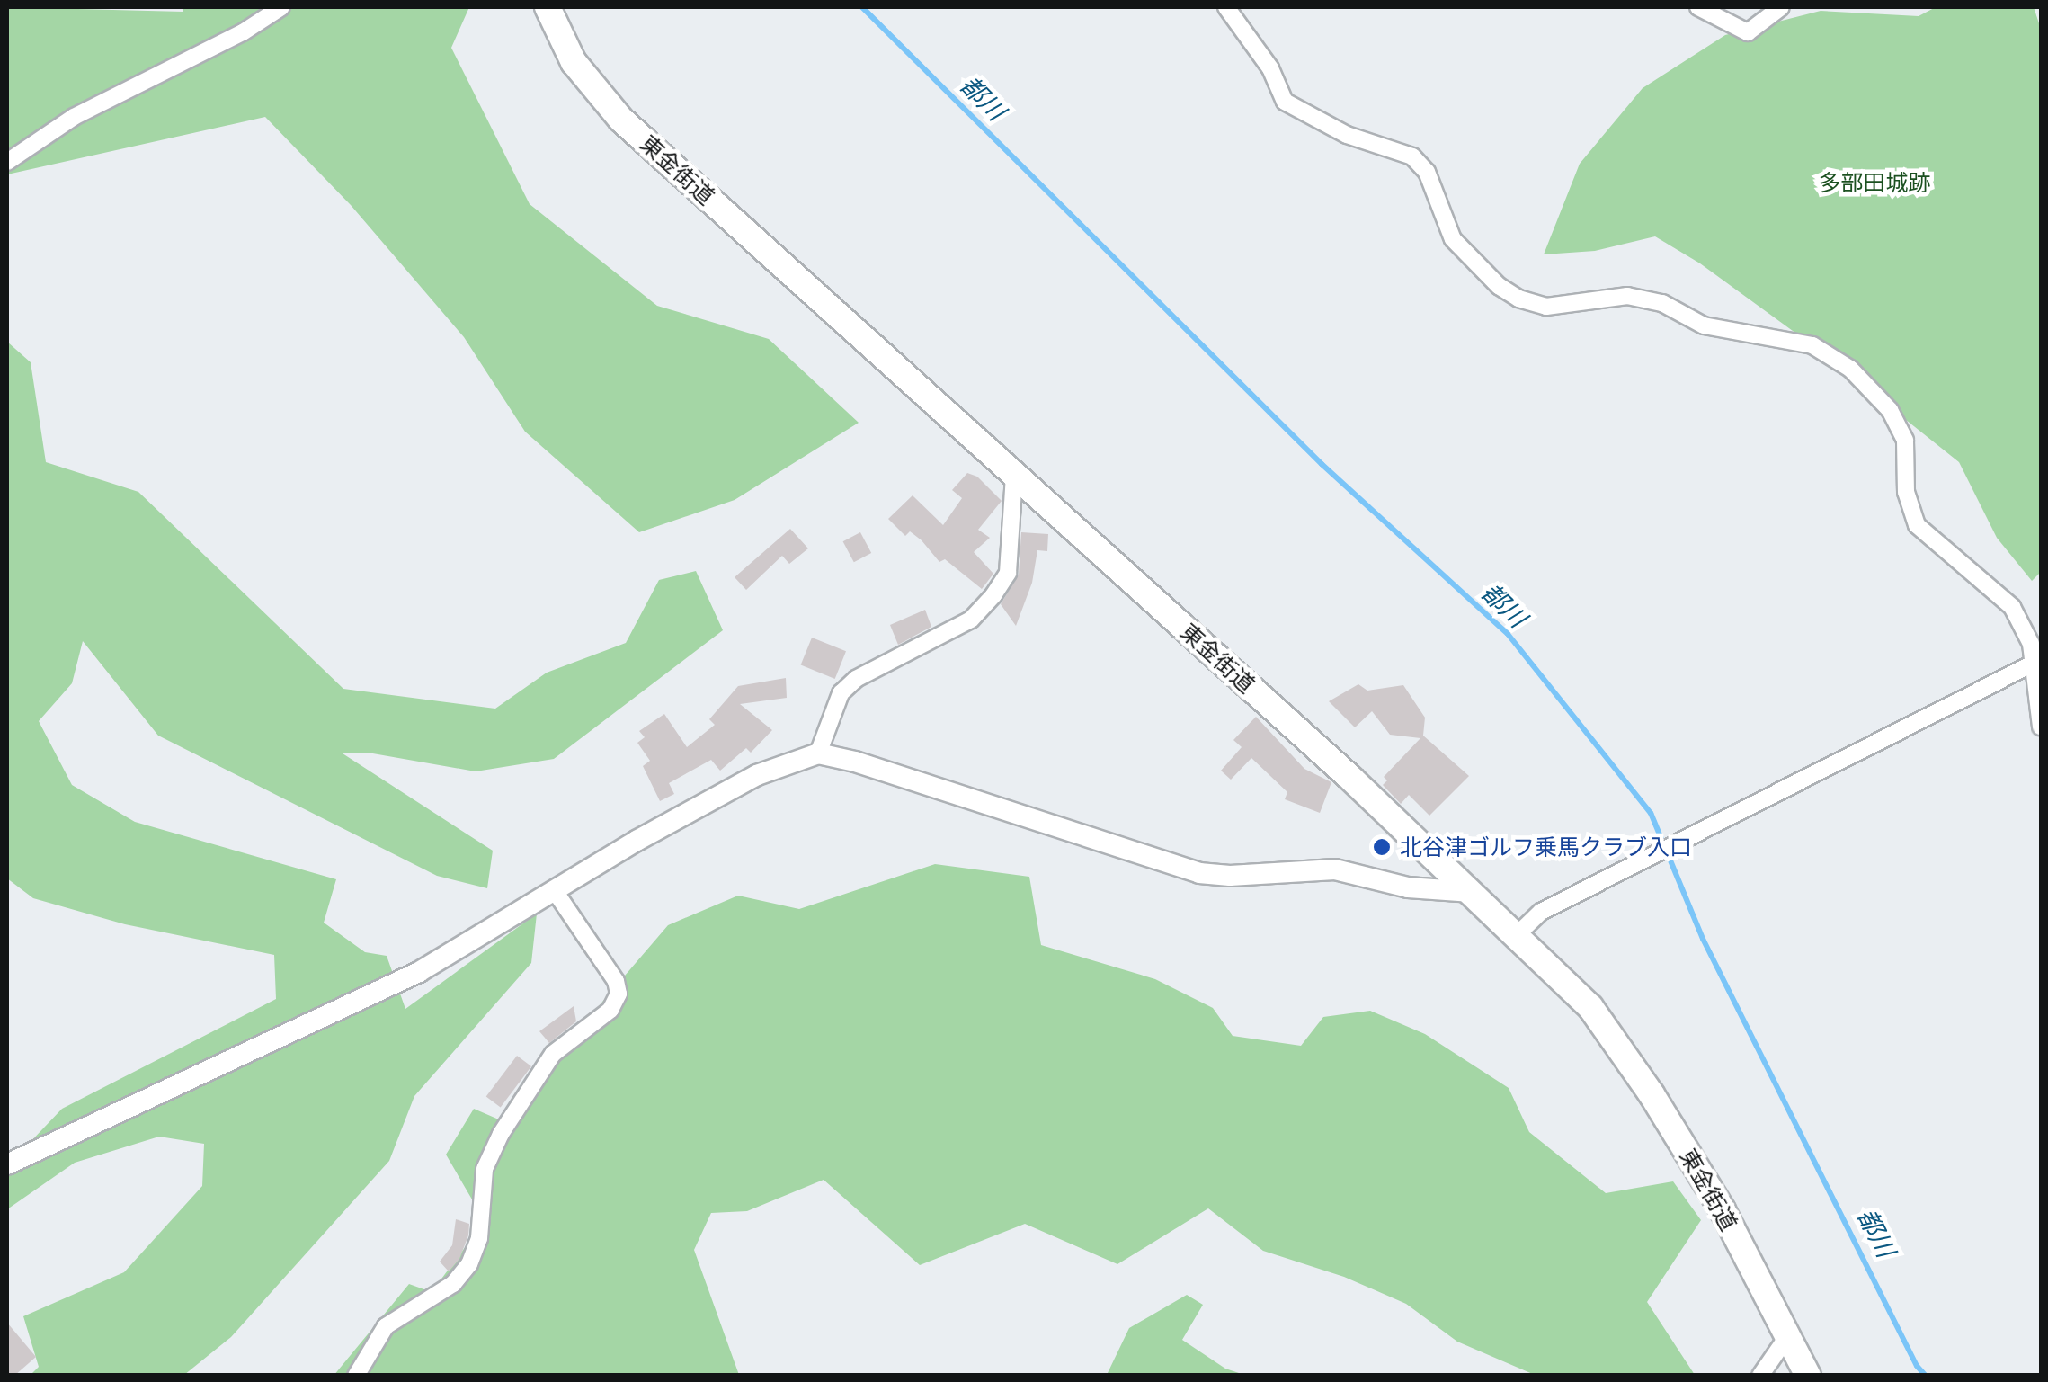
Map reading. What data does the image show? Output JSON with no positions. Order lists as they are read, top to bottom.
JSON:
{
  "streets": {
    "highway": ["東金街道"]
  },
  "water": ["都川"],
  "parks": ["多部田城跡"],
  "places": ["北谷津ゴルフ乗馬クラブ入口"]
}
